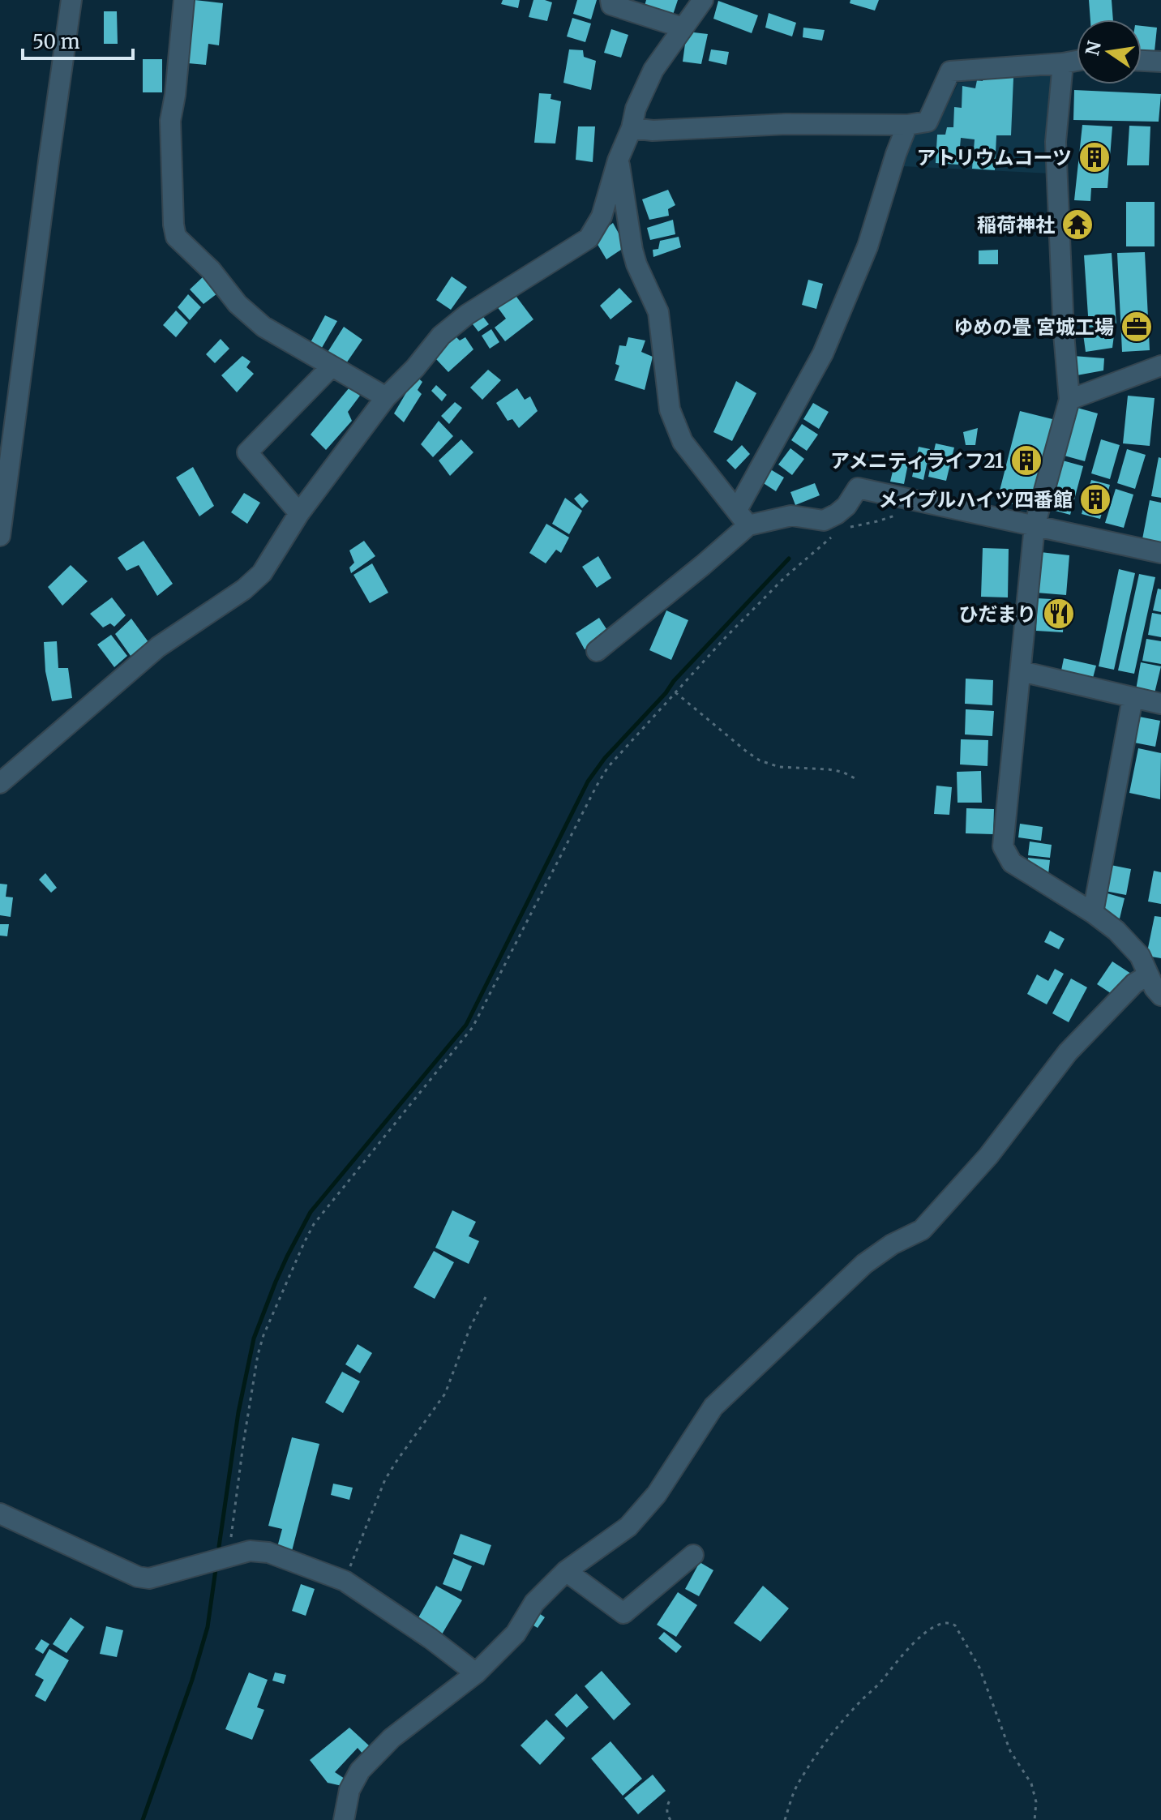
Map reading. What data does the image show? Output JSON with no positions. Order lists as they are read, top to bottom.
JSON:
{
  "places": {
    "building": ["アトリウムコーツ", "アメニティライフ21", "メイプルハイツ四番館"],
    "temple": ["稲荷神社"],
    "office": ["ゆめの畳 宮城工場"],
    "restaurant": ["ひだまり"]
  },
  "scale_bar": "50 m",
  "north": "left"
}
